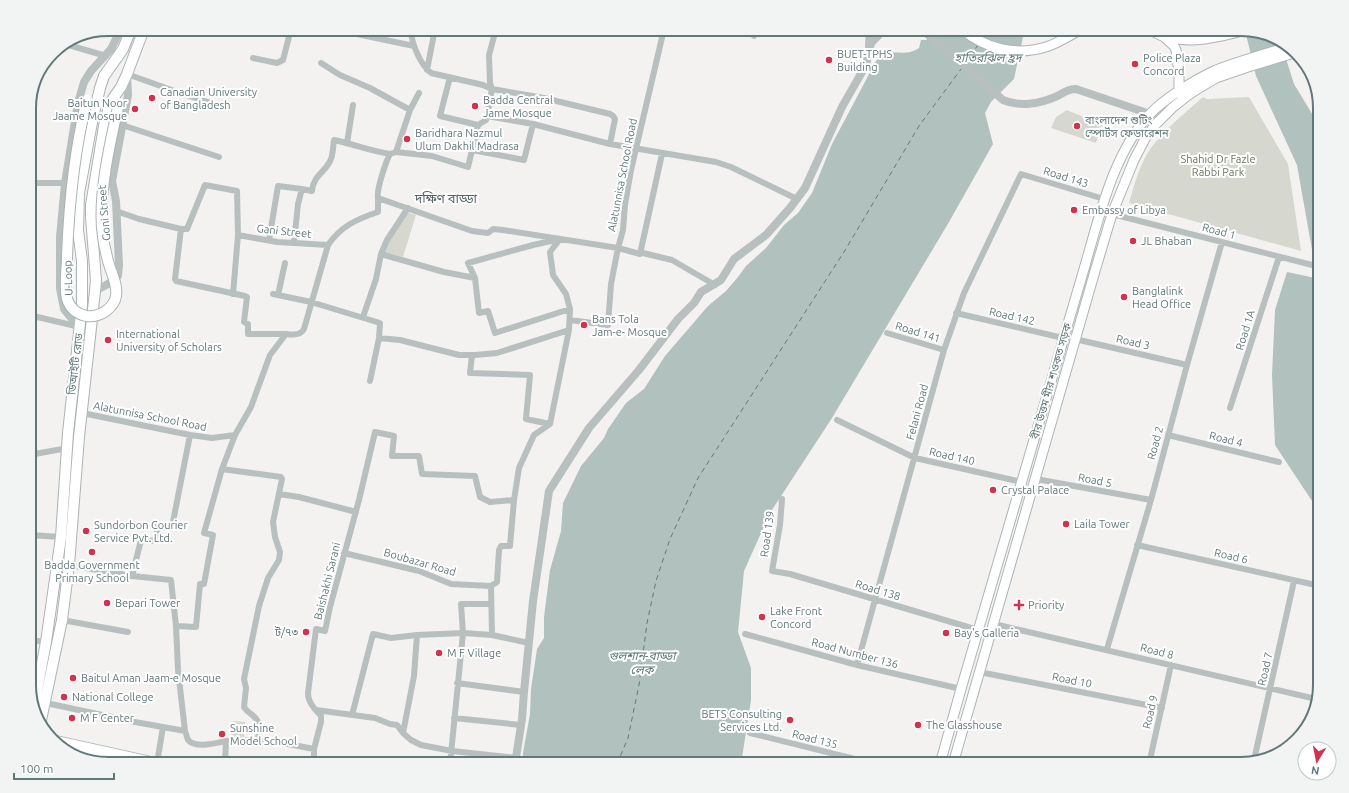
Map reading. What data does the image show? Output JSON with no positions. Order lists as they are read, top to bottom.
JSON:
{
  "streets": {
    "main road": ["U-Loop", "ডিআইটি রোড", "বীর উত্তম মীর শওকত সড়ক"],
    "street": [
      "Alatunnisa School Road",
      "Road 143",
      "Goni Street",
      "Gani Street",
      "Road 1",
      "Road 142",
      "Road 1A",
      "Road 141",
      "Road 3",
      "Felani Road",
      "Road 4",
      "Road 2",
      "Road 140",
      "Road 5",
      "Road 139",
      "Road 6",
      "Boubazar Road",
      "Baishakhi Sarani",
      "Road 138",
      "Road 8",
      "Road Number 136",
      "Road 7",
      "Road 10",
      "Road 9",
      "Road 135"
    ]
  },
  "crossings": [
    ["Alatunnisa School Road", "ডিআইটি রোড"],
    ["Road 143", "বীর উত্তম মীর শওকত সড়ক"],
    ["Road 143", "Felani Road"],
    ["Goni Street", "ডিআইটি রোড"],
    ["Road 1", "Road 1A"],
    ["Road 1", "বীর উত্তম মীর শওকত সড়ক"],
    ["Road 1", "Road 2"],
    ["U-Loop", "ডিআইটি রোড"],
    ["Road 142", "Road 3"],
    ["Road 142", "বীর উত্তম মীর শওকত সড়ক"],
    ["Road 142", "Felani Road"],
    ["Road 141", "Felani Road"],
    ["Road 3", "বীর উত্তম মীর শওকত সড়ক"],
    ["Road 3", "Road 2"],
    ["বীর উত্তম মীর শওকত সড়ক", "Road 140"],
    ["বীর উত্তম মীর শওকত সড়ক", "Road 5"],
    ["বীর উত্তম মীর শওকত সড়ক", "Road 138"],
    ["বীর উত্তম মীর শওকত সড়ক", "Road 8"],
    ["বীর উত্তম মীর শওকত সড়ক", "Road Number 136"],
    ["বীর উত্তম মীর শওকত সড়ক", "Road 10"],
    ["Felani Road", "Road 140"],
    ["Felani Road", "Road 138"],
    ["Felani Road", "Road Number 136"],
    ["Road 4", "Road 2"],
    ["Road 2", "Road 5"],
    ["Road 2", "Road 6"],
    ["Road 2", "Road 8"],
    ["Road 139", "Road 138"],
    ["Road 6", "Road 7"],
    ["Boubazar Road", "Baishakhi Sarani"],
    ["Road 8", "Road 7"],
    ["Road 8", "Road 9"],
    ["Road 10", "Road 9"]
  ],
  "districts": ["দক্ষিণ বাড্ডা"],
  "water": ["হাতিরঝিল হ্রদ", "গুলশান-বাড্ডা লেক"],
  "parks": ["Shahid Dr Fazle Rabbi Park"],
  "places": {
    "other": [
      "BUET-TPHS Building",
      "Police Plaza Concord",
      "Canadian University of Bangladesh",
      "Badda Central Jame Mosque",
      "Baitun Noor Jaame Mosque",
      "বাংলাদেশ শুটিং স্পোর্টস ফেডারেশন",
      "Baridhara Nazmul Ulum Dakhil Madrasa",
      "Embassy of Libya",
      "JL Bhaban",
      "Banglalink Head Office",
      "Bans Tola Jam-e- Mosque",
      "International University of Scholars",
      "Crystal Palace",
      "Laila Tower",
      "Sundorbon Courier Service Pvt. Ltd.",
      "Badda Government Primary School",
      "Bepari Tower",
      "Lake Front Concord",
      "ট/৭৩",
      "Bay's Galleria",
      "M F Village",
      "Baitul Aman Jaam-e Mosque",
      "National College",
      "M F Center",
      "BETS Consulting Services Ltd.",
      "The Glasshouse",
      "Sunshine Model School"
    ],
    "health": ["Priority"]
  },
  "scale_bar": "100 m",
  "north": "bottom"
}
